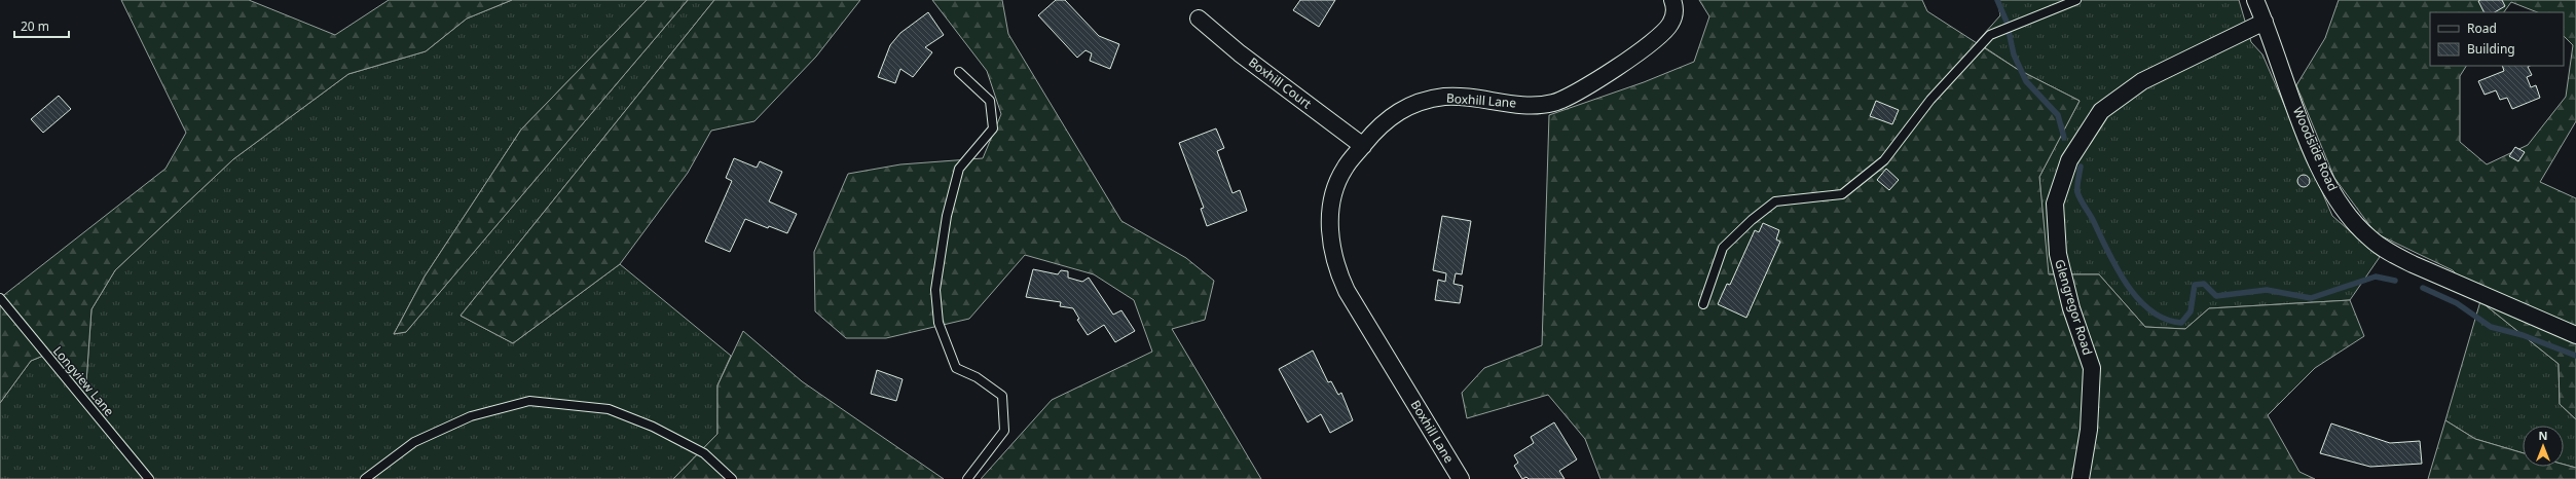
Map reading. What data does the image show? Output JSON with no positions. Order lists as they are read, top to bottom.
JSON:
{
  "streets": {
    "street": [
      "Boxhill Court",
      "Boxhill Lane",
      "Woodside Road",
      "Glengregor Road"
    ],
    "lane": ["Longview Lane"]
  },
  "crossings": [
    ["Boxhill Court", "Boxhill Lane"],
    ["Woodside Road", "Glengregor Road"]
  ],
  "legend": ["Road", "Building"],
  "scale_bar": "20 m",
  "north": "top"
}
